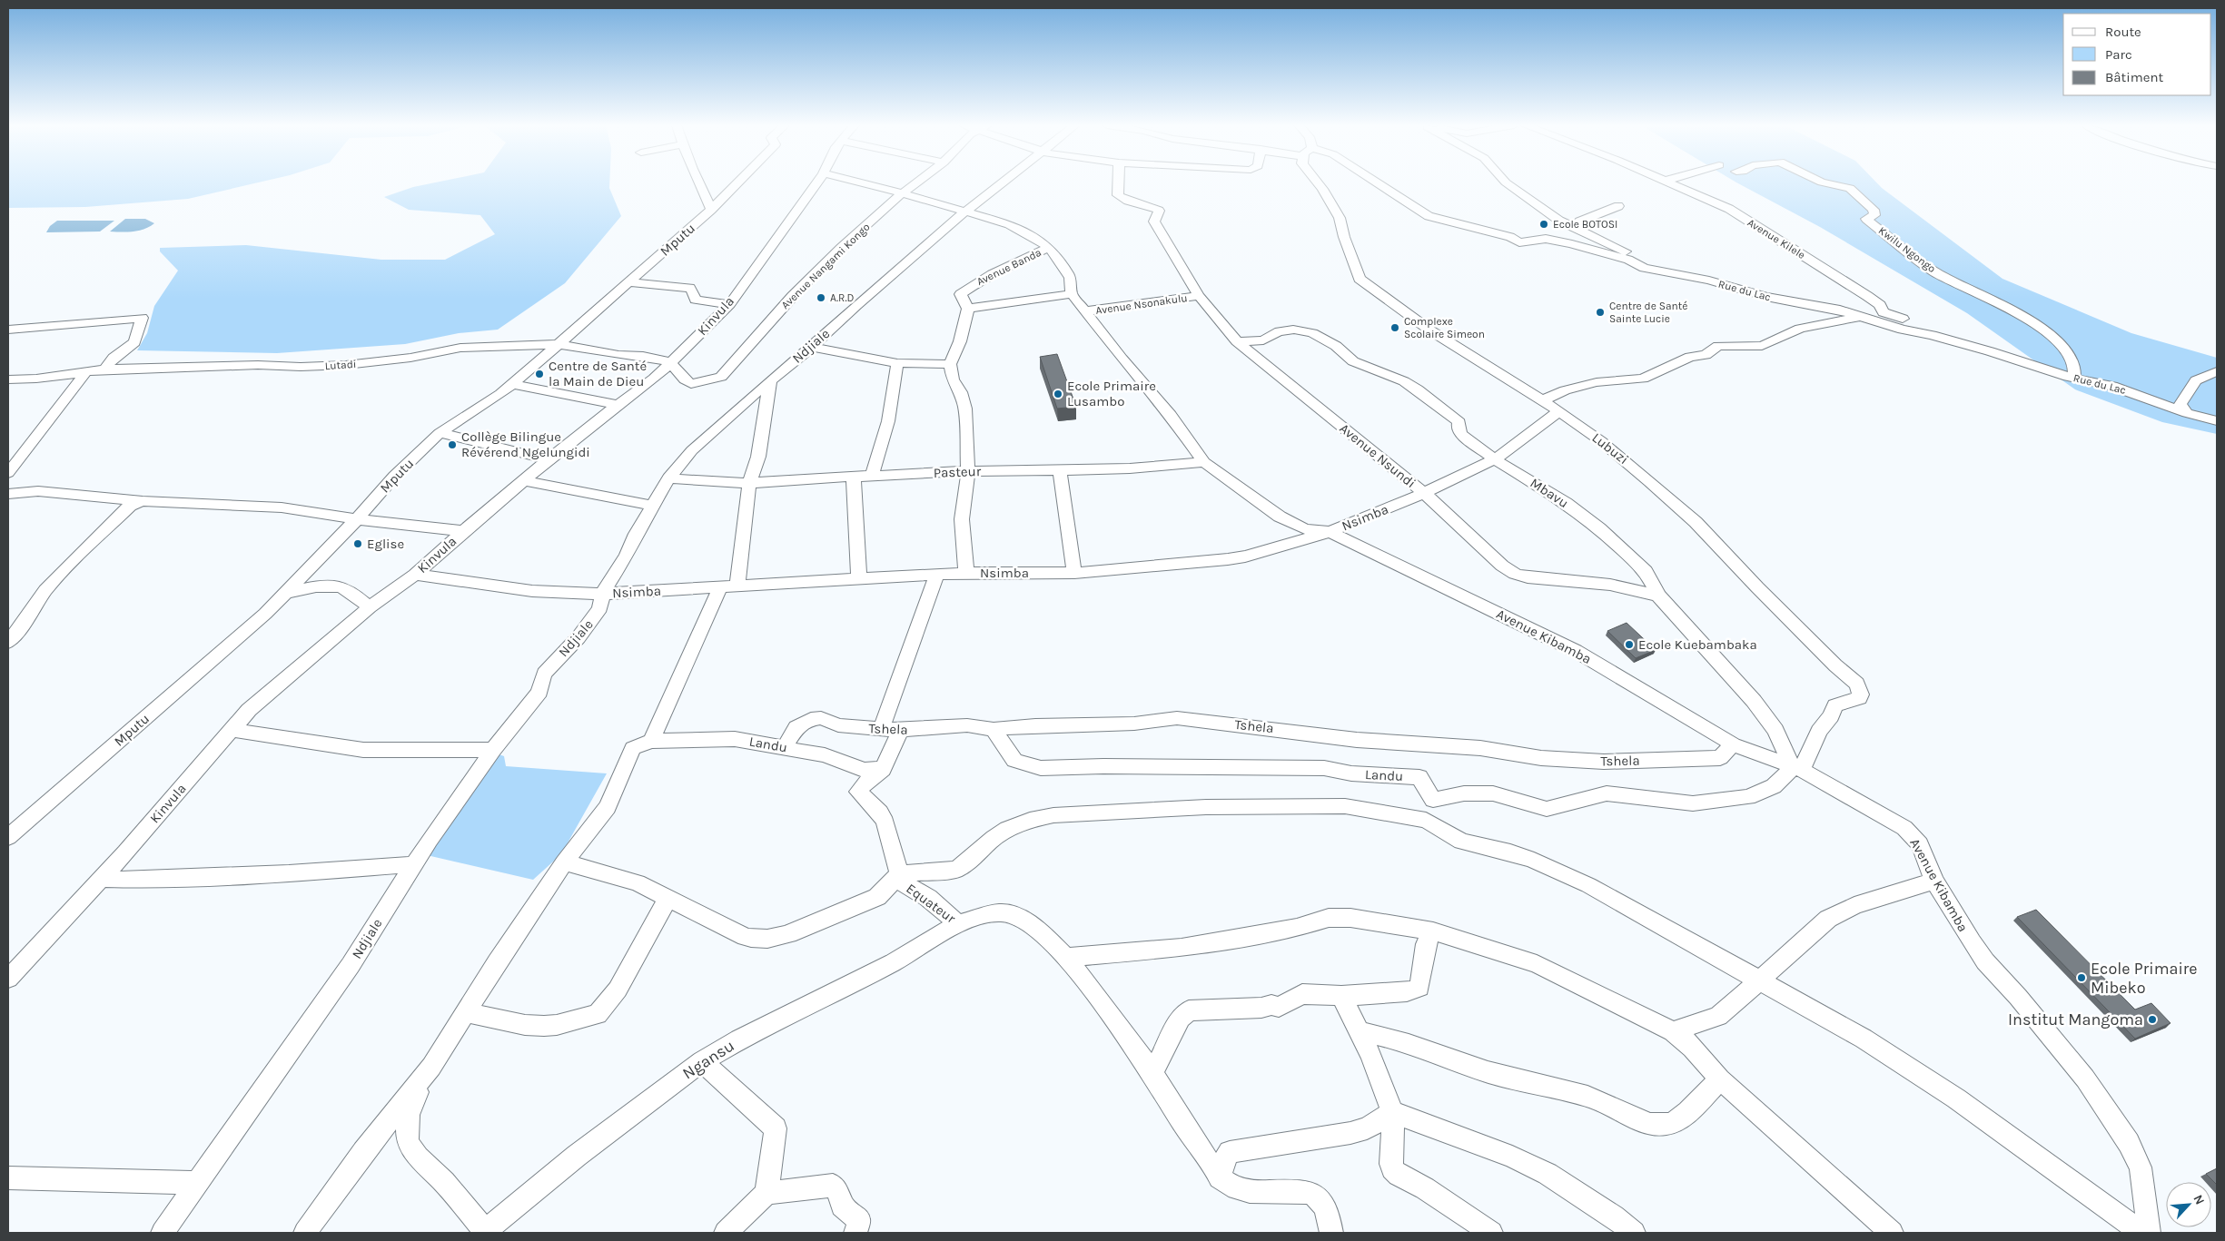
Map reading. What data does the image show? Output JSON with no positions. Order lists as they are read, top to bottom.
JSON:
{
  "streets": {
    "street": [
      "Avenue Kilele",
      "Mputu",
      "Kwilu Ngongo",
      "Avenue Nangami Kongo",
      "Avenue Banda",
      "Rue du Lac",
      "Avenue Nsonakulu",
      "Kinvula",
      "Ndjiale",
      "Lutadi",
      "Lubuzi",
      "Avenue Nsundi",
      "Pasteur",
      "Mbavu",
      "Nsimba",
      "Avenue Kibamba",
      "Tshela",
      "Landu",
      "Equateur",
      "Ngansu"
    ]
  },
  "crossings": [
    ["Avenue Kilele", "Rue du Lac"],
    ["Mputu", "Lutadi"],
    ["Kwilu Ngongo", "Rue du Lac"],
    ["Avenue Nangami Kongo", "Kinvula"],
    ["Avenue Nangami Kongo", "Lutadi"],
    ["Avenue Nangami Kongo", "Avenue Kibamba"],
    ["Avenue Banda", "Avenue Kibamba"],
    ["Avenue Nsonakulu", "Avenue Nsundi"],
    ["Avenue Nsonakulu", "Avenue Kibamba"],
    ["Kinvula", "Lutadi"],
    ["Kinvula", "Nsimba"],
    ["Ndjiale", "Pasteur"],
    ["Ndjiale", "Nsimba"],
    ["Ndjiale", "Avenue Kibamba"],
    ["Lubuzi", "Mbavu"],
    ["Lubuzi", "Nsimba"],
    ["Lubuzi", "Avenue Kibamba"],
    ["Lubuzi", "Landu"],
    ["Avenue Nsundi", "Mbavu"],
    ["Avenue Nsundi", "Nsimba"],
    ["Pasteur", "Avenue Kibamba"],
    ["Mbavu", "Nsimba"],
    ["Mbavu", "Avenue Kibamba"],
    ["Mbavu", "Landu"],
    ["Nsimba", "Avenue Kibamba"],
    ["Avenue Kibamba", "Tshela"],
    ["Avenue Kibamba", "Landu"],
    ["Tshela", "Landu"],
    ["Landu", "Equateur"],
    ["Equateur", "Ngansu"]
  ],
  "places": [
    "Ecole BOTOSI",
    "A.R.D",
    "Centre de Santé Sainte Lucie",
    "Complexe Scolaire Simeon",
    "Centre de Santé la Main de Dieu",
    "Ecole Primaire Lusambo",
    "Collège Bilingue Révérend Ngelungidi",
    "Eglise",
    "Ecole Kuebambaka",
    "Ecole Primaire Mibeko",
    "Institut Mangoma"
  ],
  "legend": ["Route", "Parc", "Bâtiment"],
  "north": "top right"
}
